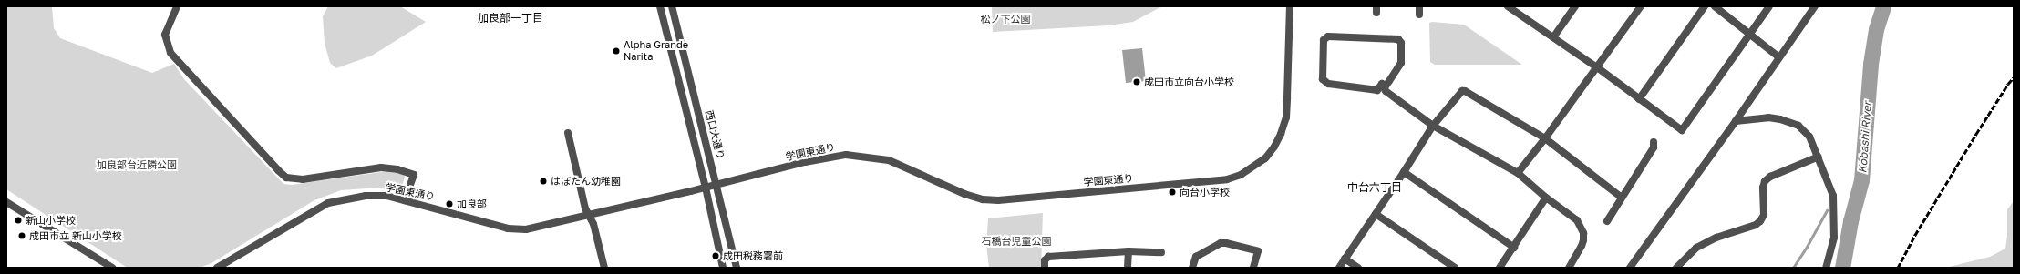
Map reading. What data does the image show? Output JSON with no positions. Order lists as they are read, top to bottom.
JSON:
{
  "streets": {
    "street": ["西口大通り", "学園東通り"]
  },
  "crossings": [
    ["西口大通り", "学園東通り"]
  ],
  "districts": ["加良部一丁目", "中台六丁目"],
  "water": ["Kobashi River"],
  "parks": ["松ノ下公園", "加良部台近隣公園", "石橋台児童公園"],
  "places": [
    "Alpha Grande Narita",
    "成田市立向台小学校",
    "はぼたん幼稚園",
    "向台小学校",
    "加良部",
    "新山小学校",
    "成田市立 新山小学校",
    "成田税務署前"
  ]
}
